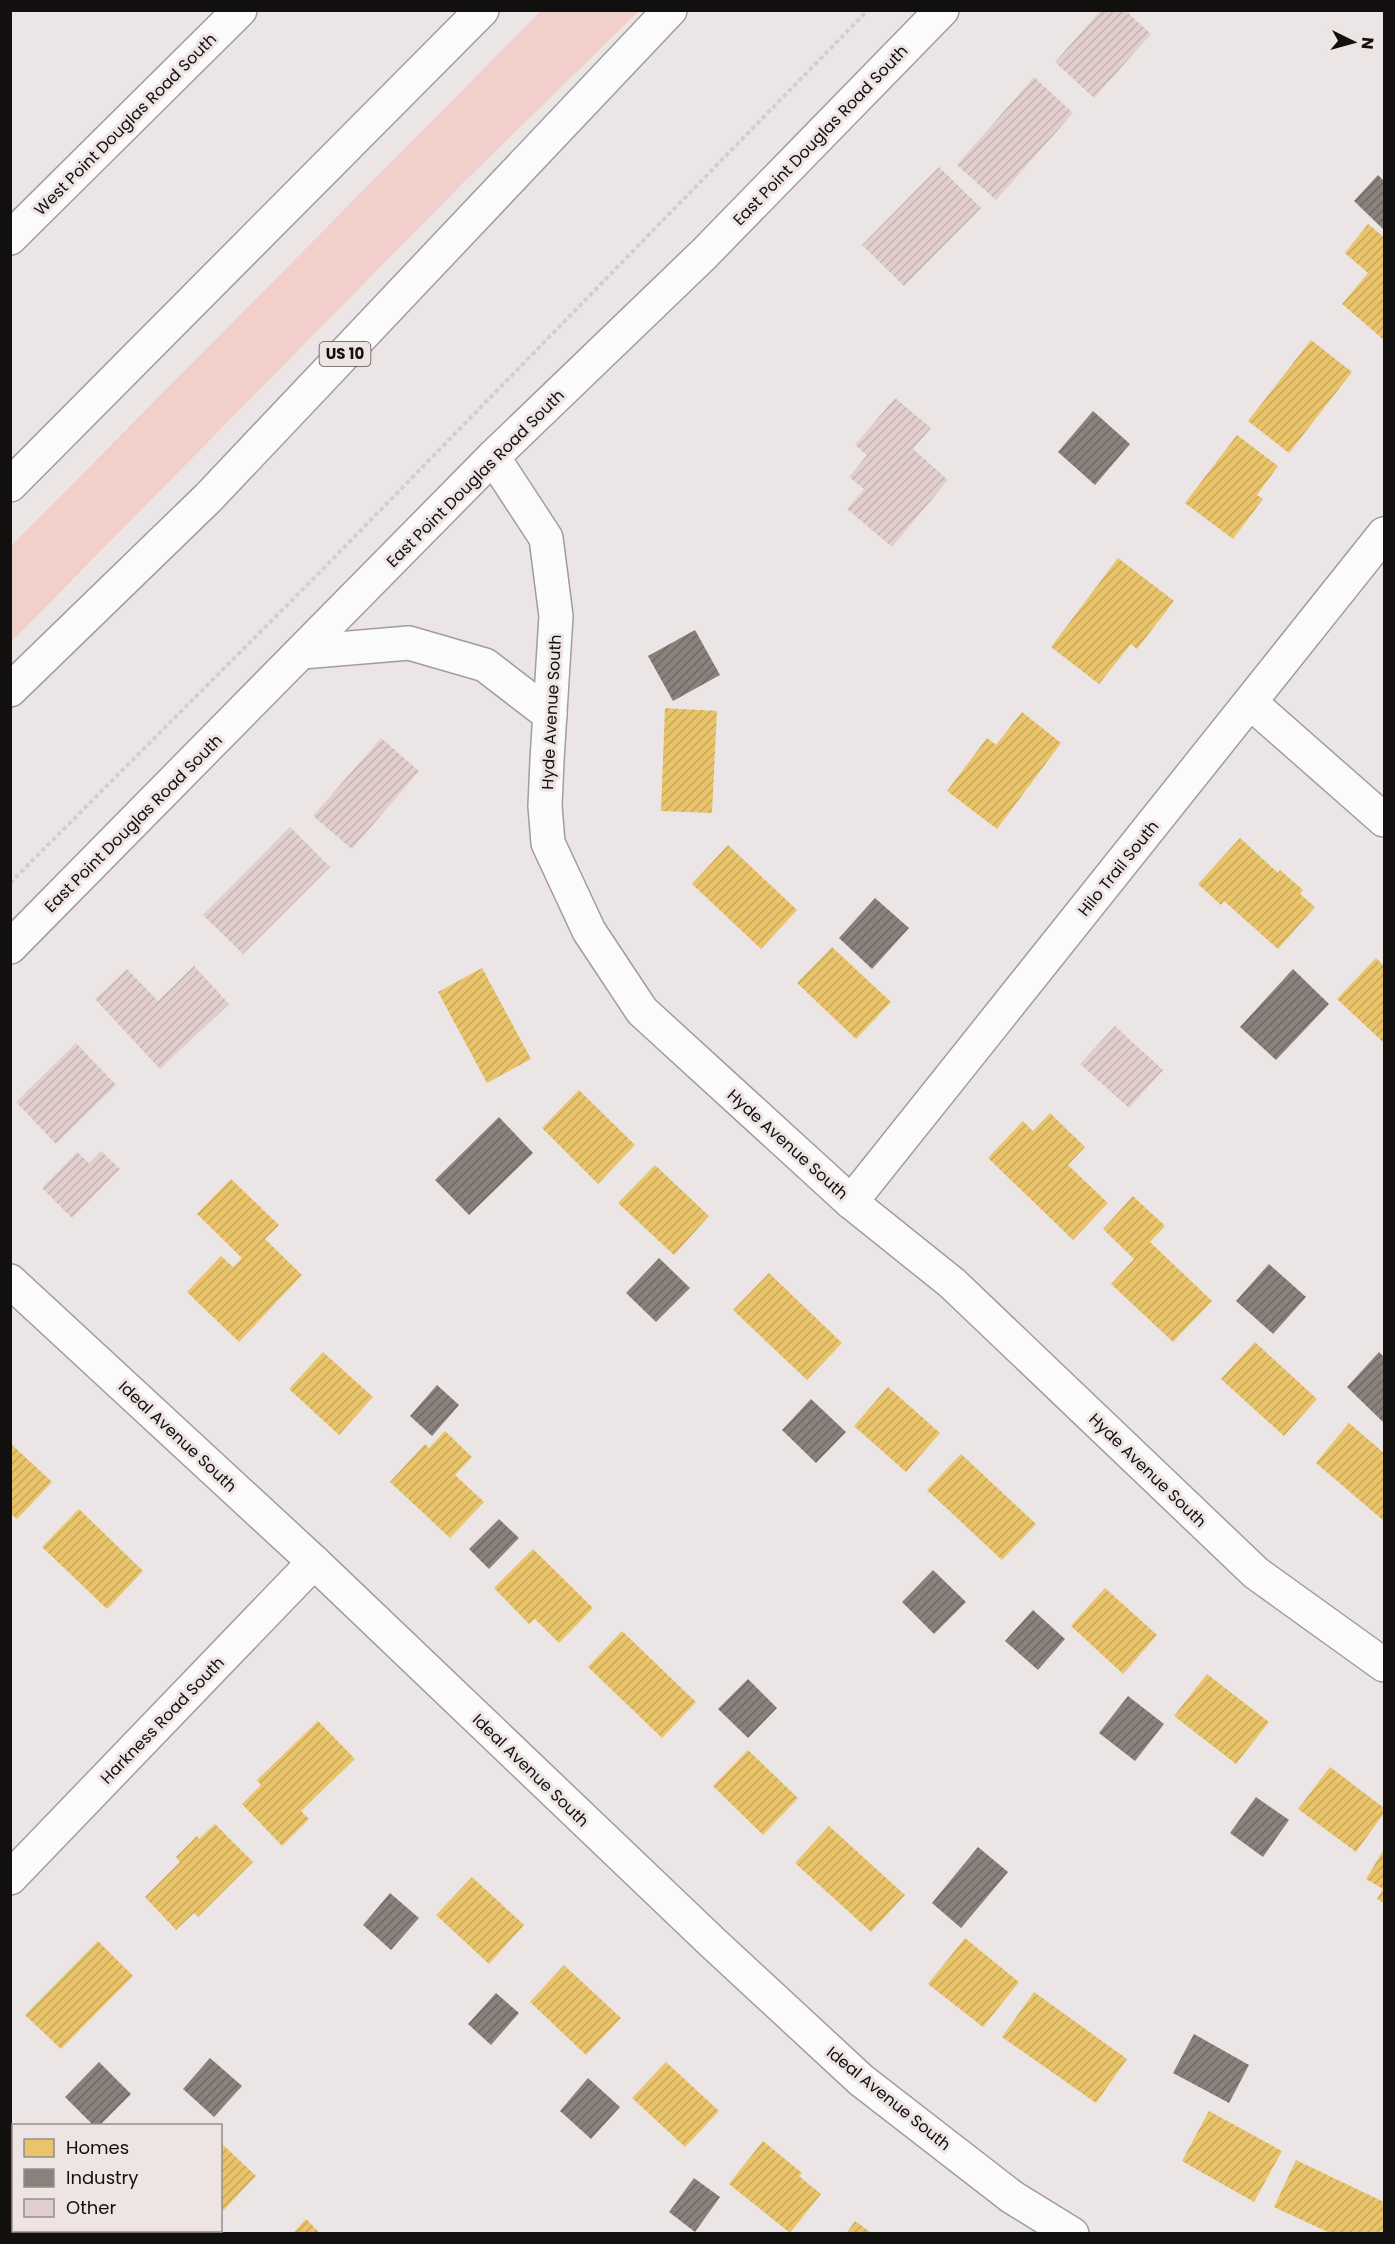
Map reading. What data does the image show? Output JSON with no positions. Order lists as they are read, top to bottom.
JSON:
{
  "streets": {
    "main road": [
      "West Point Douglas Road South",
      "East Point Douglas Road South",
      "US 10",
      "Hyde Avenue South",
      "Hilo Trail South",
      "Ideal Avenue South",
      "Harkness Road South"
    ]
  },
  "crossings": [
    ["East Point Douglas Road South", "Hyde Avenue South"],
    ["Hyde Avenue South", "Hilo Trail South"],
    ["Ideal Avenue South", "Harkness Road South"]
  ],
  "legend": ["Homes", "Industry", "Other"],
  "north": "right"
}
